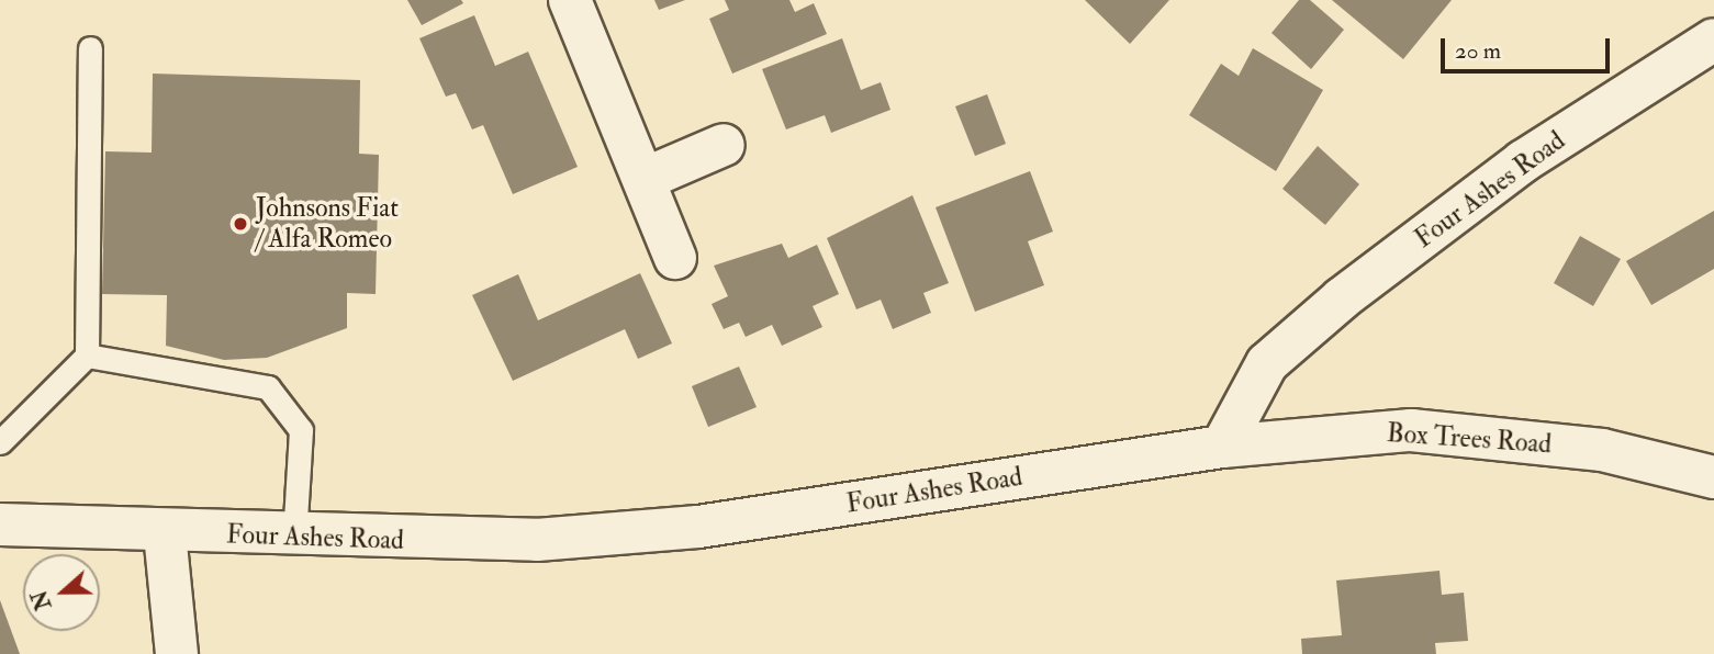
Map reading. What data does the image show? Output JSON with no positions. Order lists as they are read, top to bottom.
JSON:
{
  "streets": {
    "street": ["Four Ashes Road", "Box Trees Road"]
  },
  "crossings": [
    ["Four Ashes Road", "Box Trees Road"]
  ],
  "places": ["Johnsons Fiat / Alfa Romeo"],
  "scale_bar": "20 m",
  "north": "left"
}
